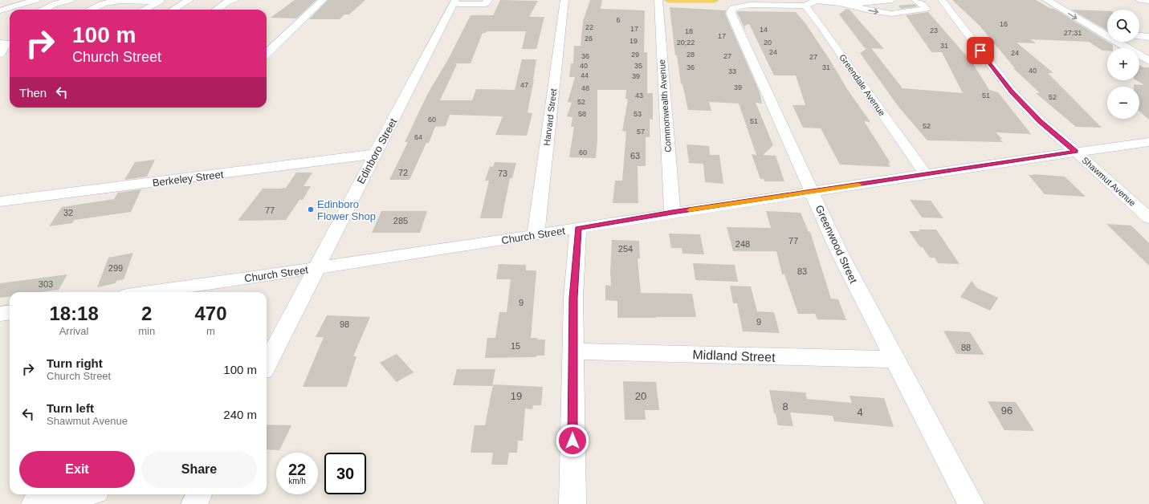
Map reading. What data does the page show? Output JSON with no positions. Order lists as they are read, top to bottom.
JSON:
{
  "streets": {
    "street": [
      "Greendale Avenue",
      "Commonwealth Avenue",
      "Harvard Street",
      "Edinboro Street",
      "Berkeley Street",
      "Shawmut Avenue",
      "Church Street",
      "Greenwood Street",
      "Midland Street"
    ]
  },
  "crossings": [
    ["Greendale Avenue", "Church Street"],
    ["Greendale Avenue", "Greenwood Street"],
    ["Commonwealth Avenue", "Church Street"],
    ["Harvard Street", "Church Street"],
    ["Edinboro Street", "Berkeley Street"],
    ["Edinboro Street", "Church Street"],
    ["Shawmut Avenue", "Church Street"],
    ["Church Street", "Greenwood Street"],
    ["Greenwood Street", "Midland Street"]
  ],
  "places": ["Edinboro Flower Shop"],
  "house_numbers": [
    "6",
    "16",
    "22",
    "17",
    "14",
    "23",
    "18",
    "27;31",
    "17",
    "26",
    "19",
    "20;22",
    "20",
    "31",
    "24",
    "24",
    "29",
    "28",
    "36",
    "27",
    "27",
    "40",
    "35",
    "36",
    "31",
    "40",
    "33",
    "44",
    "39",
    "47",
    "39",
    "48",
    "43",
    "51",
    "52",
    "52",
    "58",
    "53",
    "60",
    "51",
    "52",
    "57",
    "64",
    "60",
    "63",
    "72",
    "73",
    "77",
    "32",
    "285",
    "77",
    "248",
    "254",
    "299",
    "83",
    "303",
    "9",
    "9",
    "98",
    "15",
    "88",
    "19",
    "20",
    "8",
    "96",
    "4"
  ],
  "page": {
    "map_buttons": ["+", "−"],
    "turn": ["100 m", "Church Street"],
    "then": "Then",
    "eta": [
      "18:18",
      "Arrival",
      "2",
      "min",
      "470",
      "m"
    ],
    "list": [
      {
        "name": "Turn right",
        "note": "Church Street",
        "value": "100 m"
      },
      {
        "name": "Turn left",
        "note": "Shawmut Avenue",
        "value": "240 m"
      }
    ],
    "buttons": ["Exit", "Share"],
    "speed": "22 km/h",
    "limit": "30"
  }
}
